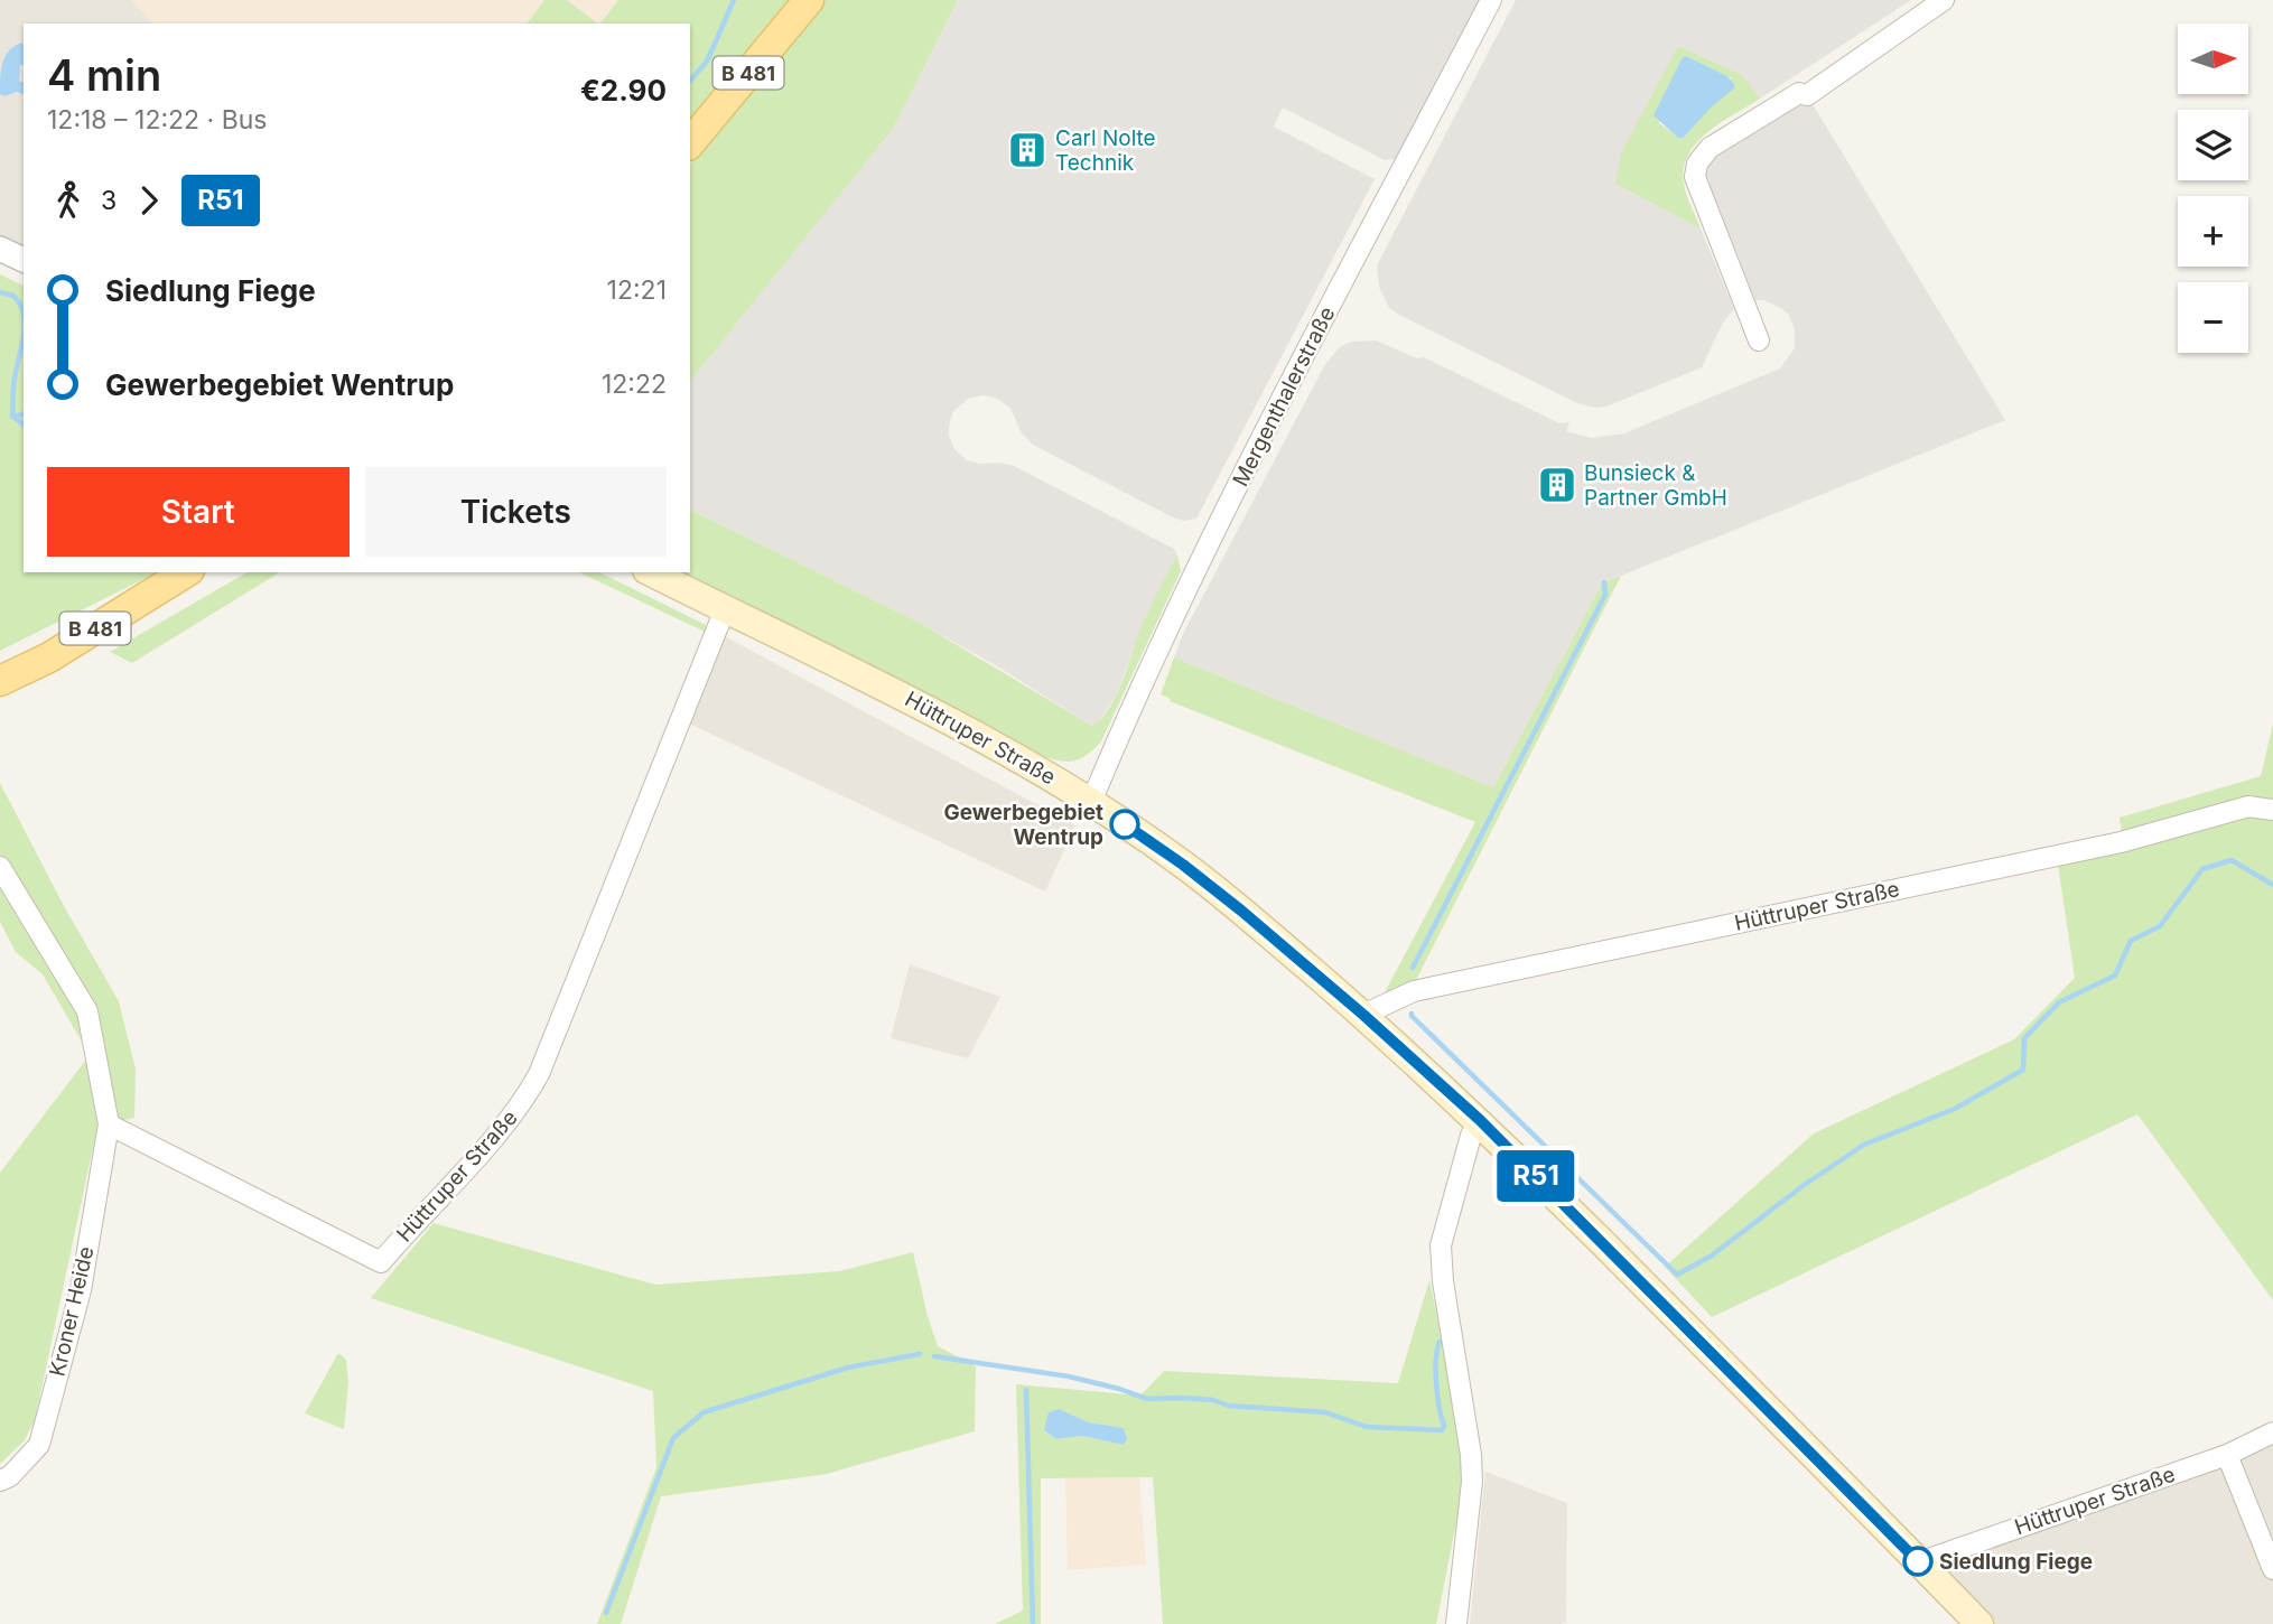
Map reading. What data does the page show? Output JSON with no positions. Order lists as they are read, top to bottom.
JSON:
{
  "streets": {
    "main road": ["B 481", "Hüttruper Straße"],
    "street": ["Mergenthalerstraße", "Kroner Heide"]
  },
  "crossings": [
    ["Mergenthalerstraße", "Hüttruper Straße"],
    ["Hüttruper Straße", "Kroner Heide"]
  ],
  "places": {
    "building": ["Carl Nolte Technik", "Bunsieck & Partner GmbH"],
    "other": ["Gewerbegebiet Wentrup", "Siedlung Fiege"]
  },
  "lines": ["bus line R51"],
  "north": "right",
  "page": {
    "on_map": "R51",
    "map_buttons": ["+", "−"],
    "heading": ["4 min", "12:18 – 12:22 · Bus", "€2.90"],
    "legs": ["3", "R51"],
    "list": [
      {
        "name": "Siedlung Fiege",
        "value": "12:21"
      },
      {
        "name": "Gewerbegebiet Wentrup",
        "value": "12:22"
      }
    ],
    "buttons": ["Start", "Tickets"]
  }
}
